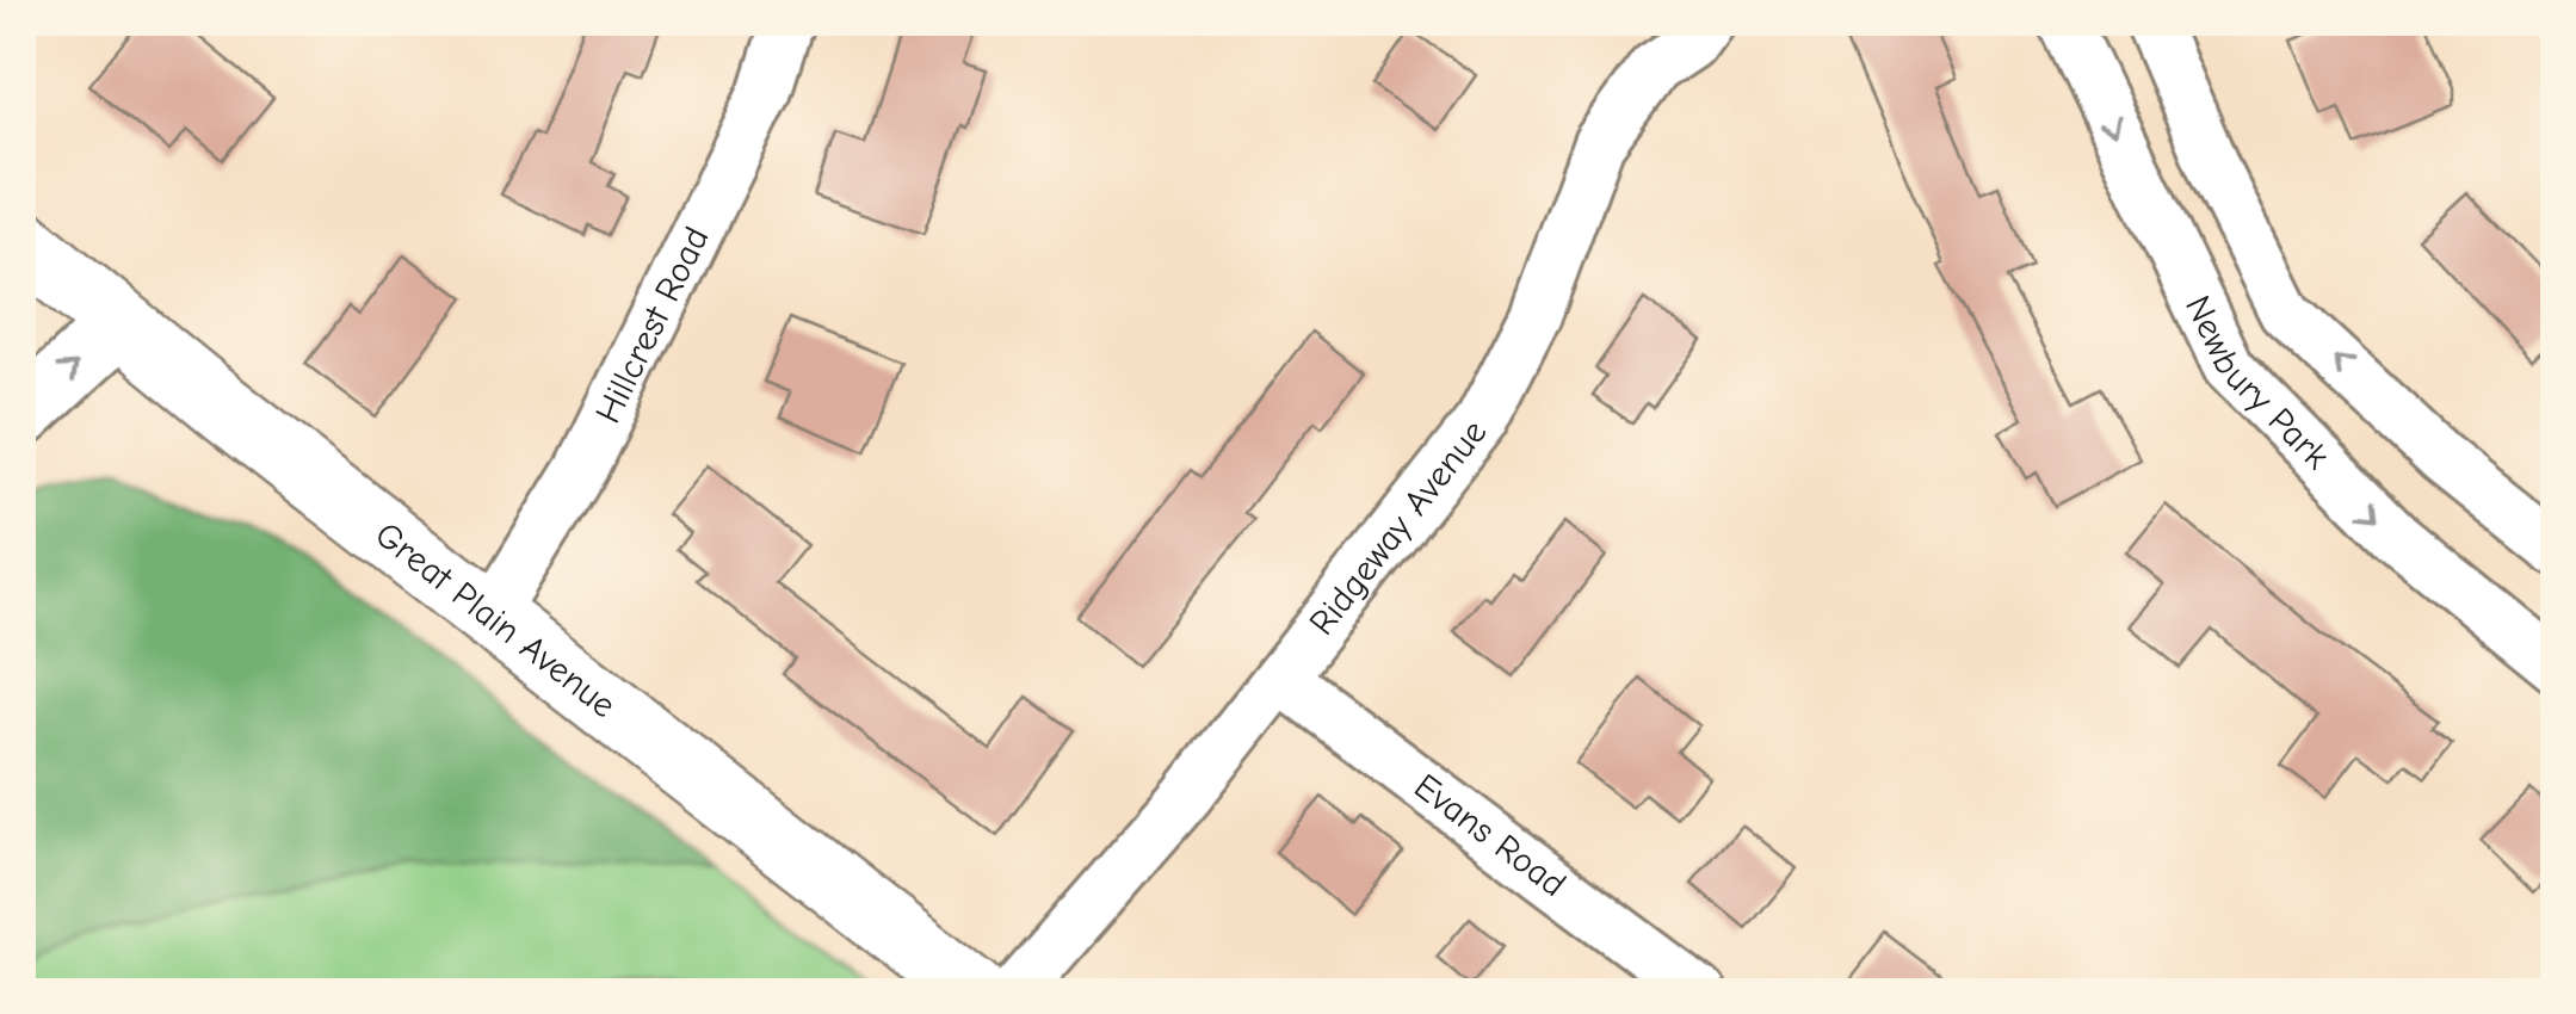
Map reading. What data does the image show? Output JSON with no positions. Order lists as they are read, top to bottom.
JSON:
{
  "streets": {
    "main road": ["Great Plain Avenue"],
    "street": [
      "Hillcrest Road",
      "Newbury Park",
      "Ridgeway Avenue",
      "Evans Road"
    ]
  },
  "crossings": [
    ["Hillcrest Road", "Great Plain Avenue"],
    ["Ridgeway Avenue", "Evans Road"]
  ]
}
